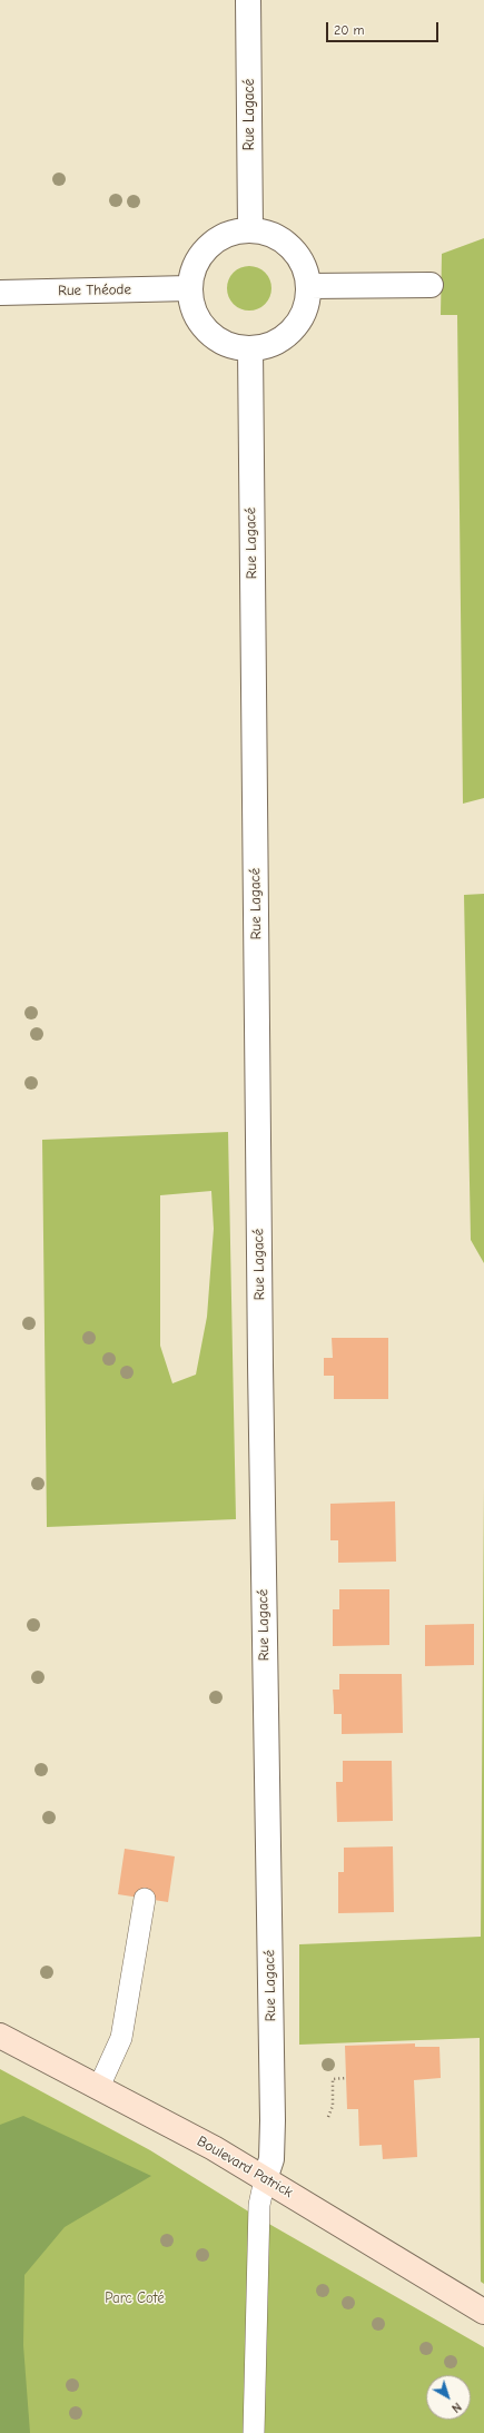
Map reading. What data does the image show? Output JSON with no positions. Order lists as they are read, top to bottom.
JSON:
{
  "streets": {
    "street": ["Rue Lagacé", "Rue Théode", "Boulevard Patrick"]
  },
  "crossings": [
    ["Rue Lagacé", "Rue Théode"],
    ["Rue Lagacé", "Boulevard Patrick"]
  ],
  "parks": ["Parc Coté"],
  "scale_bar": "20 m",
  "north": "bottom right"
}
